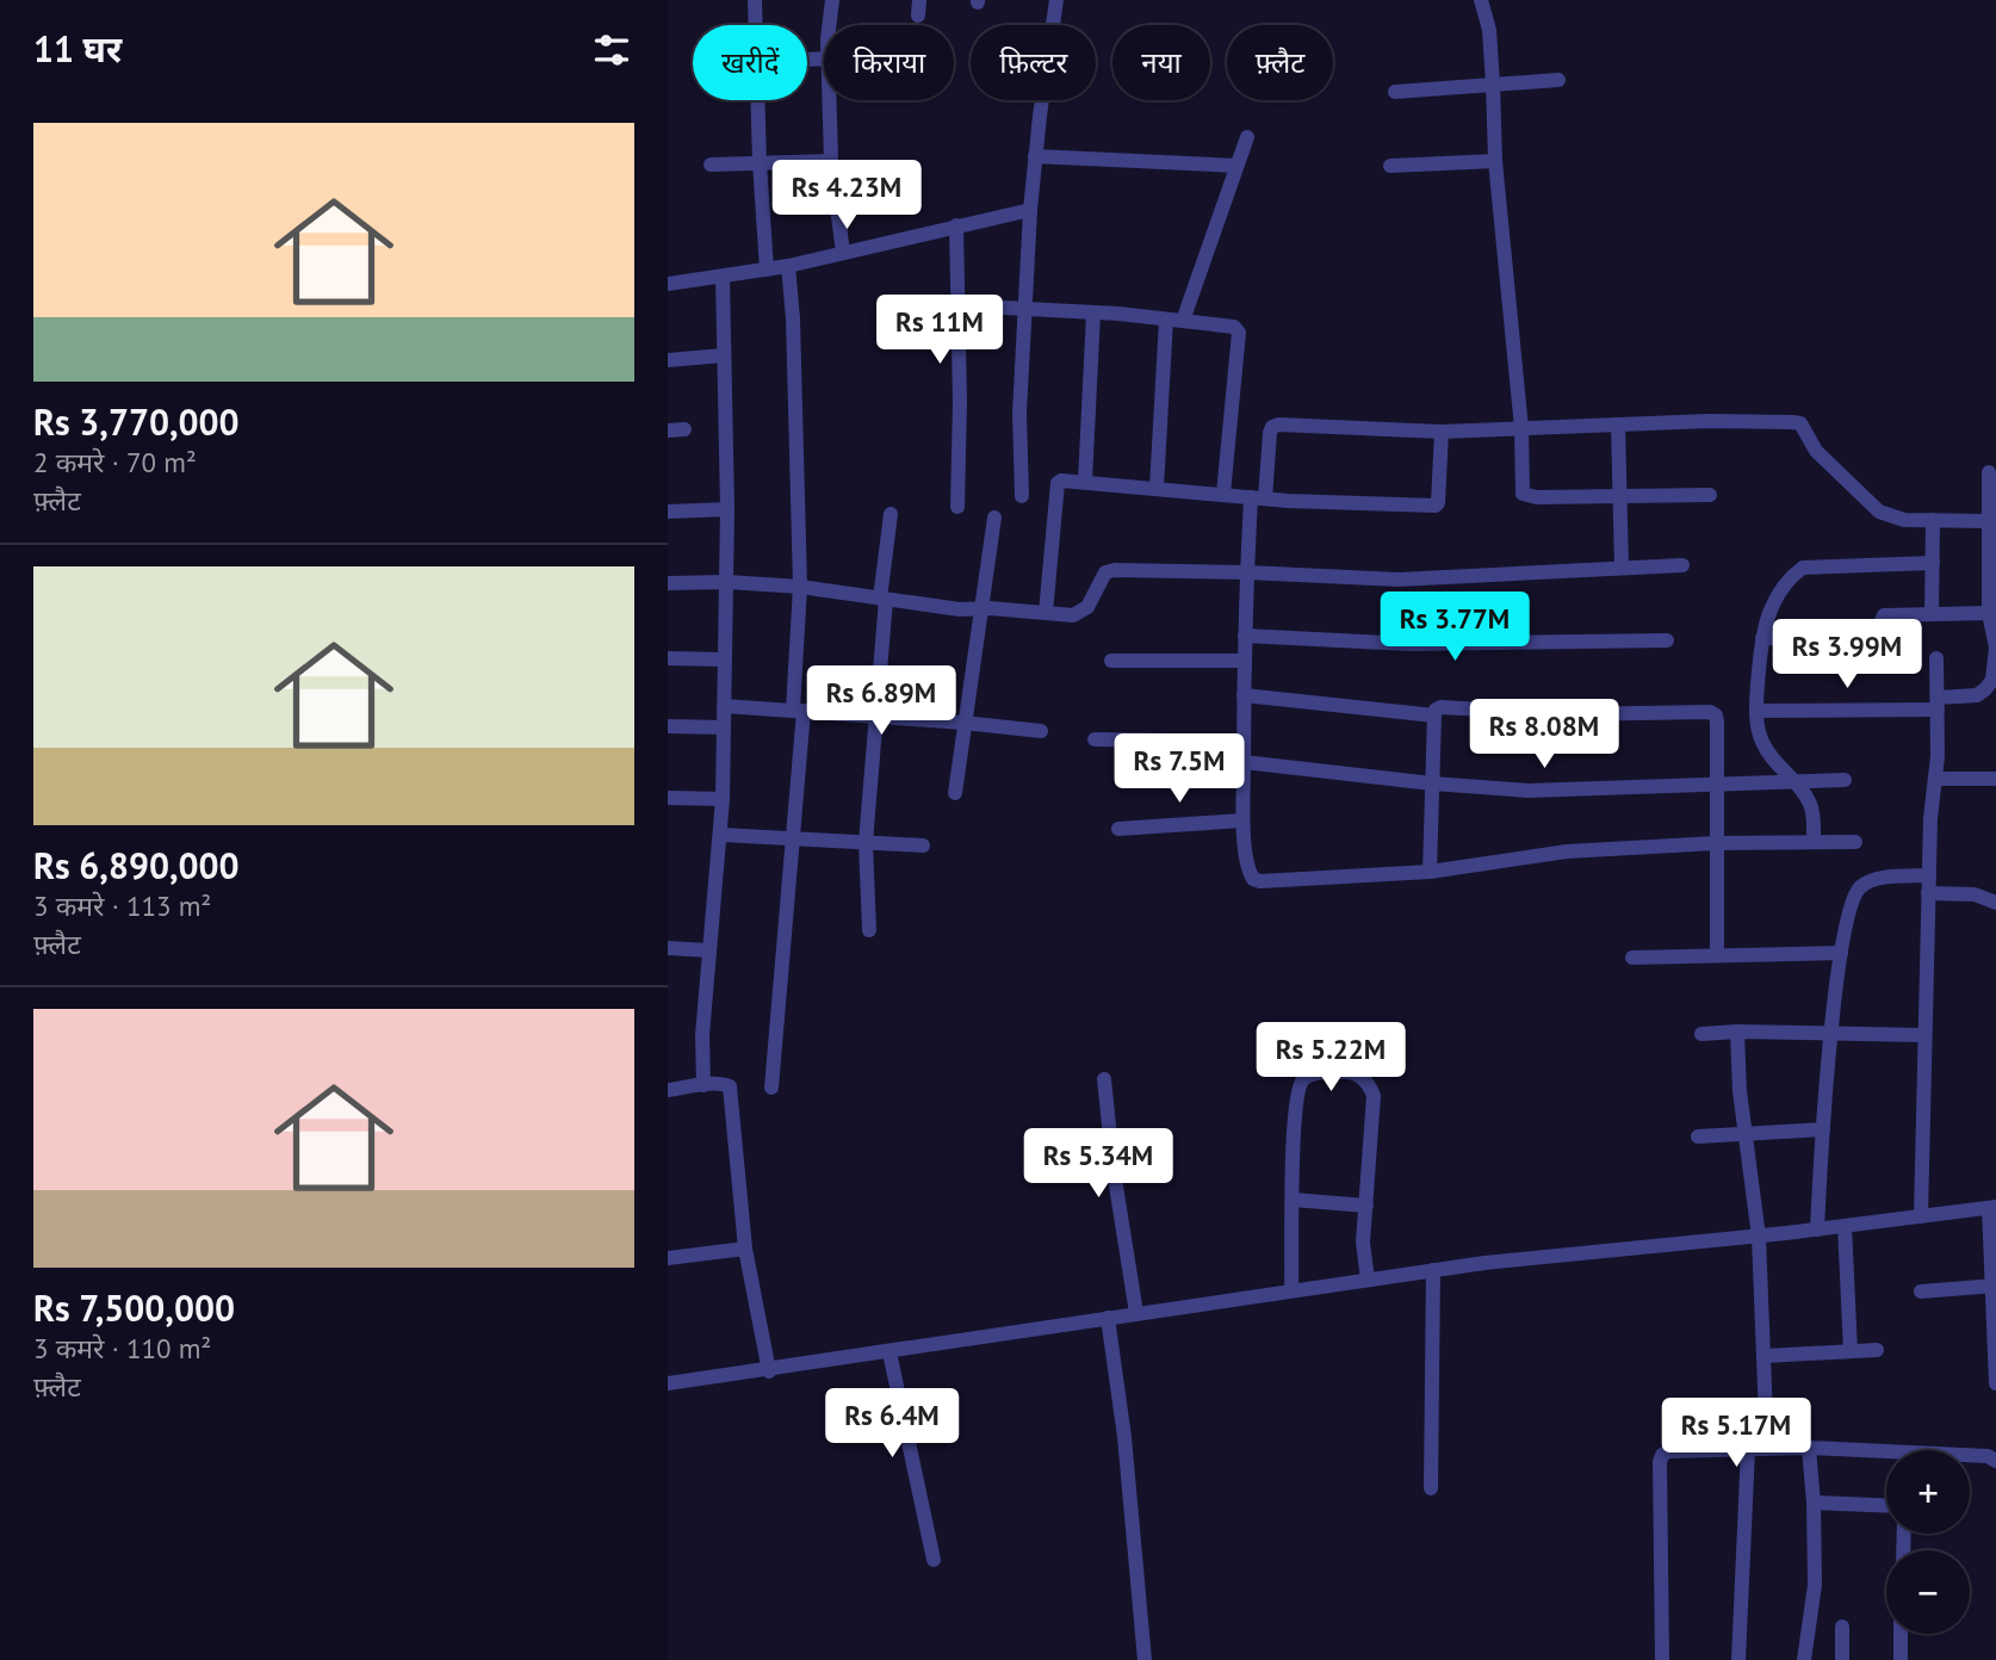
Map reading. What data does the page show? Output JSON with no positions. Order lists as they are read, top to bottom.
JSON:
{
  "page": {
    "heading": "11 घर",
    "chip": [
      "खरीदें",
      "किराया",
      "फ़िल्टर",
      "नया",
      "फ़्लैट"
    ],
    "list": [
      {
        "name": "Rs 3,770,000",
        "note": "2 कमरे · 70 m² · फ़्लैट"
      },
      {
        "name": "Rs 6,890,000",
        "note": "3 कमरे · 113 m² · फ़्लैट"
      },
      {
        "name": "Rs 7,500,000",
        "note": "3 कमरे · 110 m² · फ़्लैट"
      }
    ],
    "price": [
      "Rs 4.23M",
      "Rs 11M",
      "Rs 3.77M",
      "Rs 3.99M",
      "Rs 6.89M",
      "Rs 8.08M",
      "Rs 7.5M",
      "Rs 5.22M",
      "Rs 5.34M",
      "Rs 6.4M",
      "Rs 5.17M"
    ],
    "map_buttons": ["+", "−"]
  }
}
